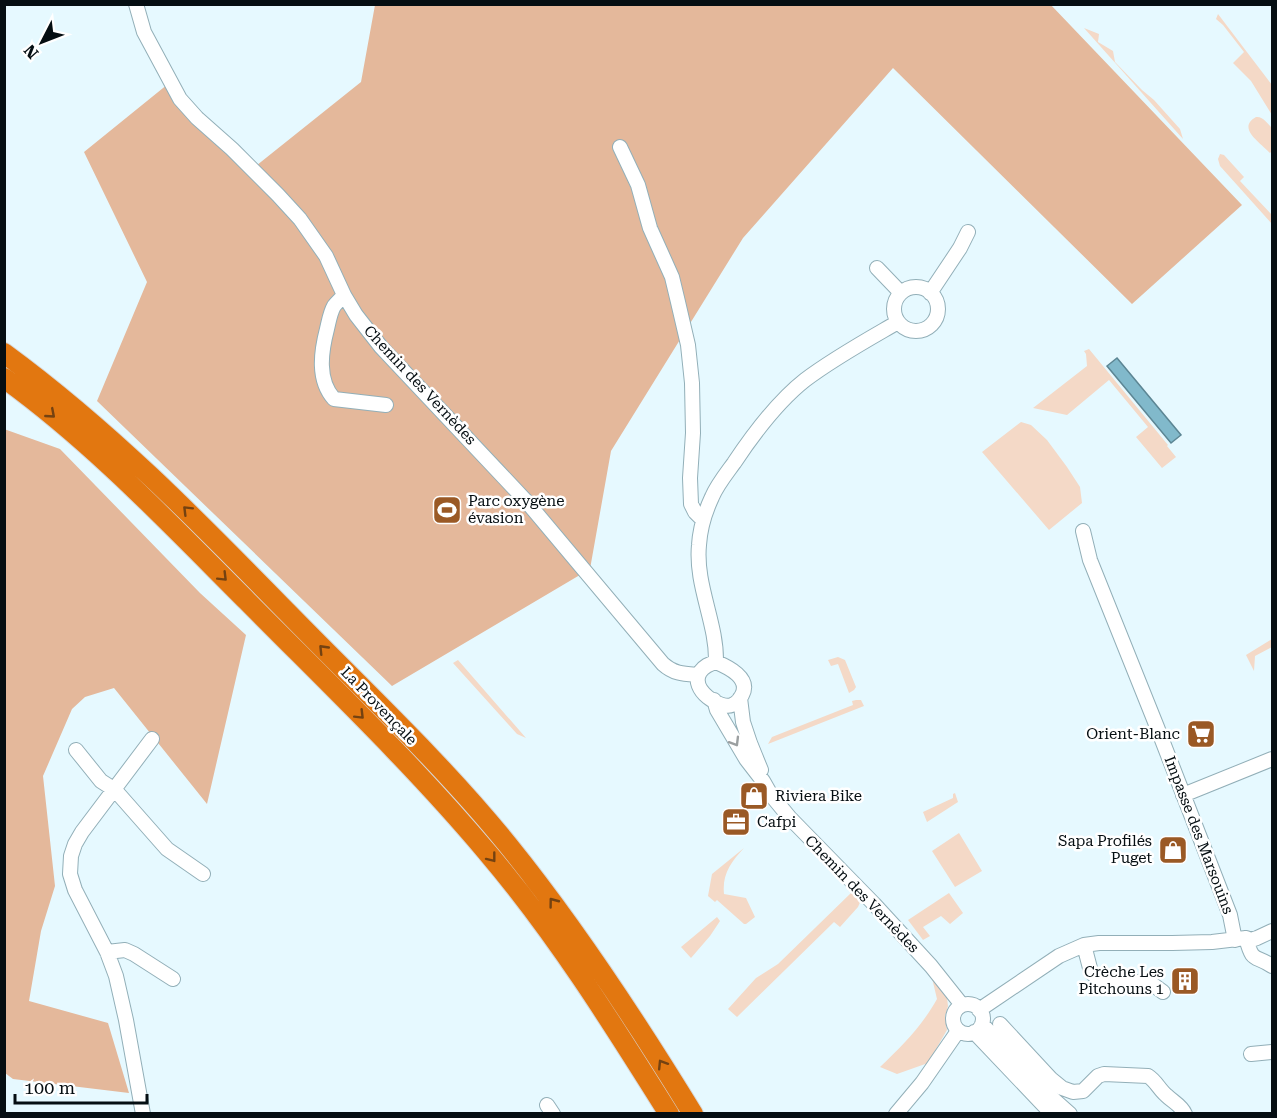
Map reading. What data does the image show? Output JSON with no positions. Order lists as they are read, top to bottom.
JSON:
{
  "streets": {
    "highway": ["La Provençale"],
    "street": ["Chemin des Vernèdes", "Impasse des Marsouins"]
  },
  "places": {
    "sports": ["Parc oxygène évasion"],
    "supermarket": ["Orient-Blanc"],
    "shop": ["Riviera Bike", "Sapa Profilés Puget"],
    "office": ["Cafpi"],
    "building": ["Crèche Les Pitchouns 1"]
  },
  "scale_bar": "100 m",
  "north": "bottom left"
}
